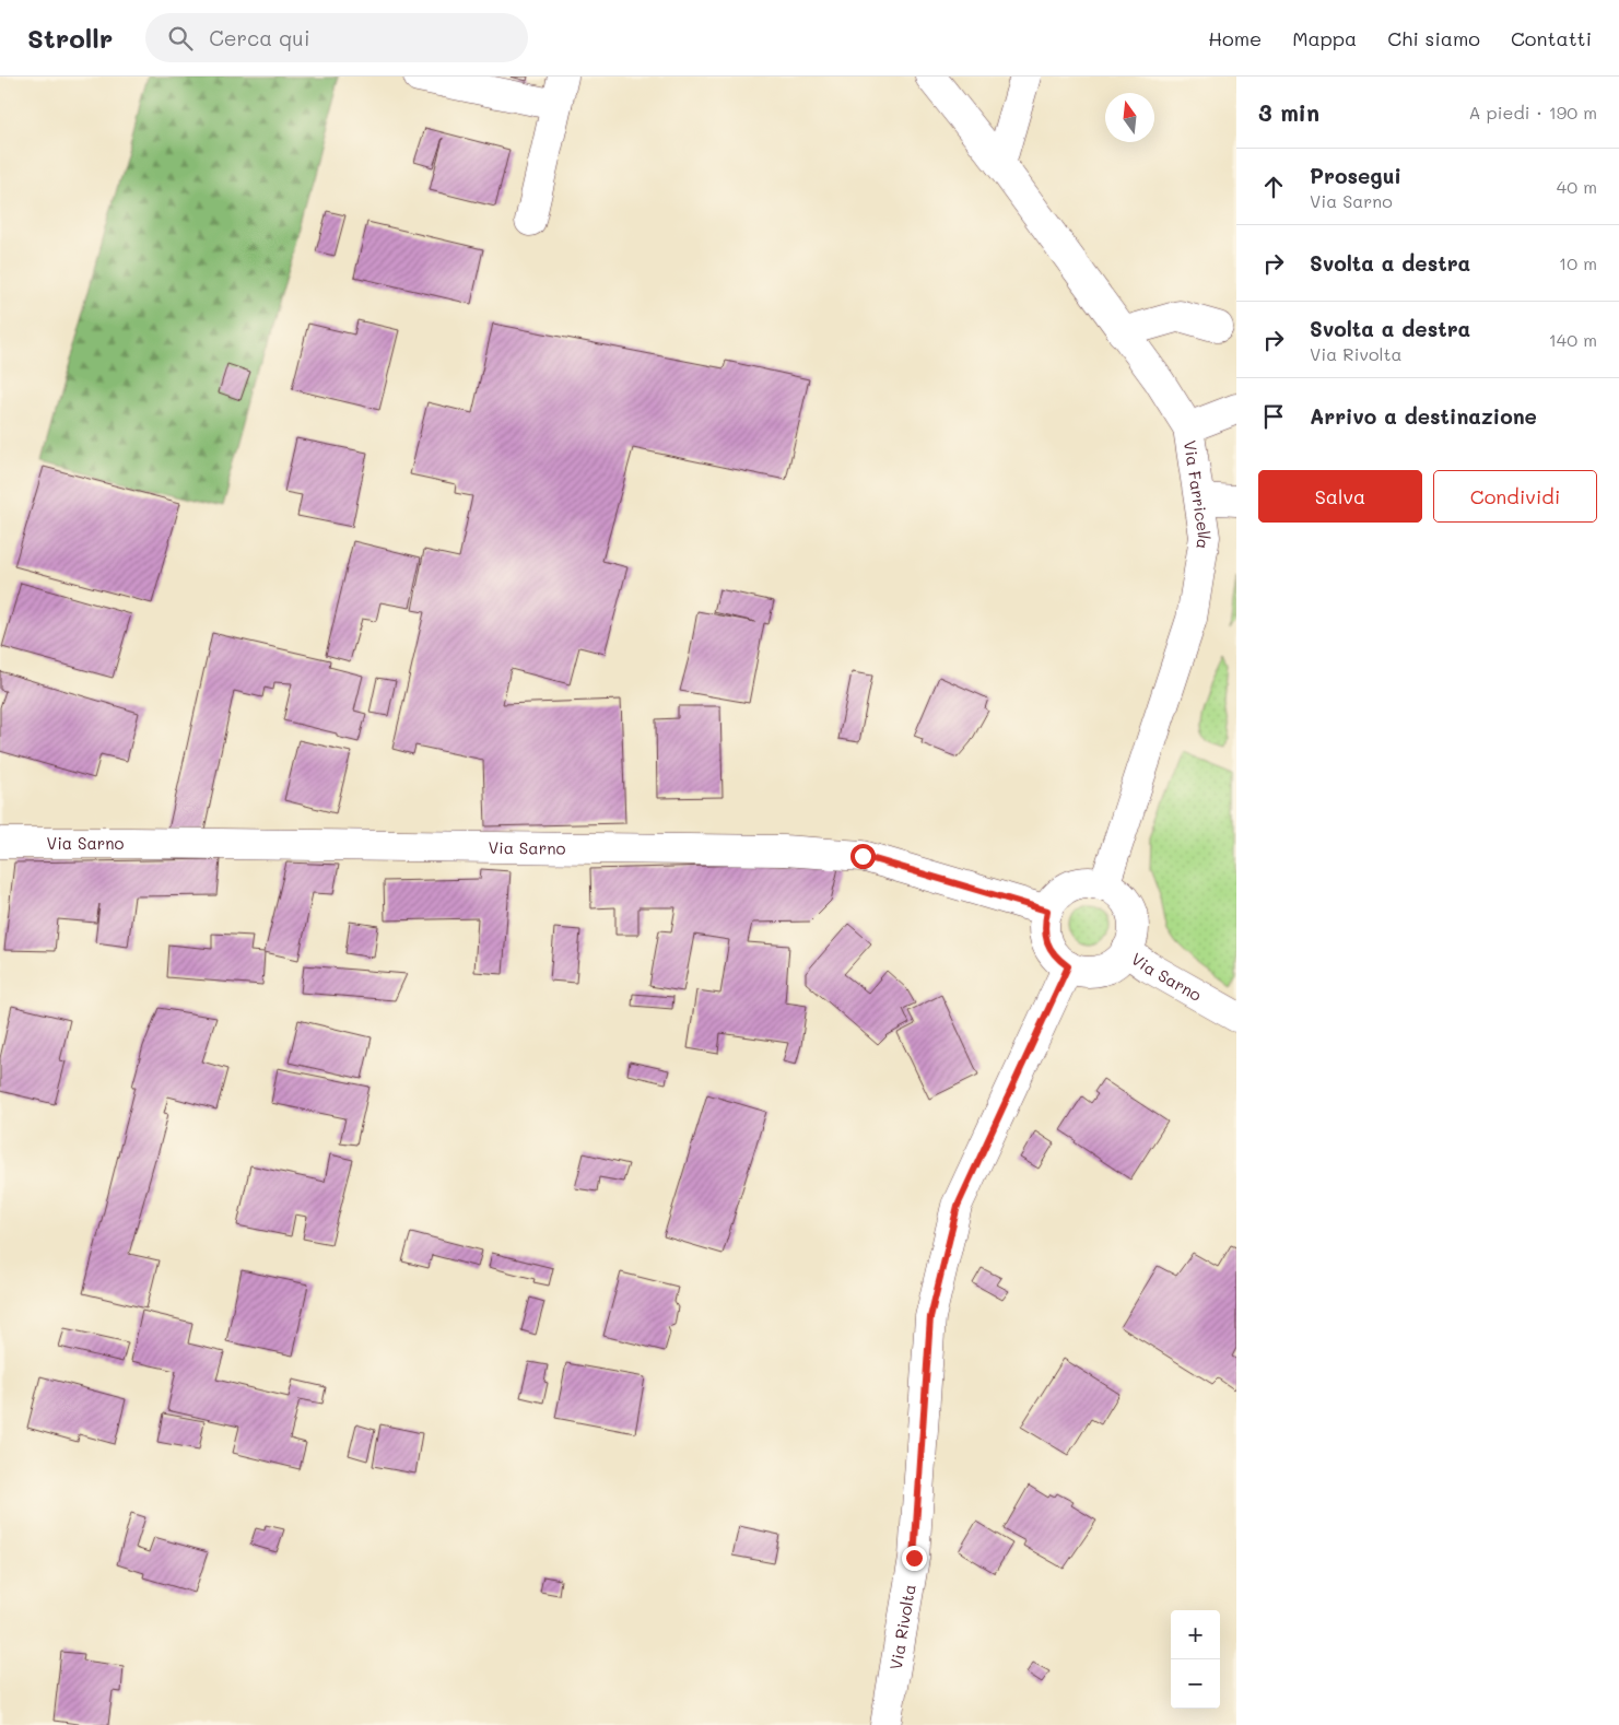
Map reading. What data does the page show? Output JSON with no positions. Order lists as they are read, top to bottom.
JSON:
{
  "streets": {
    "street": ["Via Farricella", "Via Sarno", "Via Rivolta"]
  },
  "crossings": [
    ["Via Farricella", "Via Sarno"],
    ["Via Farricella", "Via Rivolta"],
    ["Via Sarno", "Via Rivolta"]
  ],
  "north": "top",
  "page": {
    "header": "Strollr",
    "search": "Cerca qui",
    "nav": [
      "Home",
      "Mappa",
      "Chi siamo",
      "Contatti"
    ],
    "heading": ["3 min", "A piedi · 190 m"],
    "list": [
      ["Prosegui", "Via Sarno", "40 m"],
      ["Svolta a destra", "10 m"],
      ["Svolta a destra", "Via Rivolta", "140 m"],
      "Arrivo a destinazione"
    ],
    "buttons": ["Salva", "Condividi"],
    "map_buttons": ["+", "−"]
  }
}
